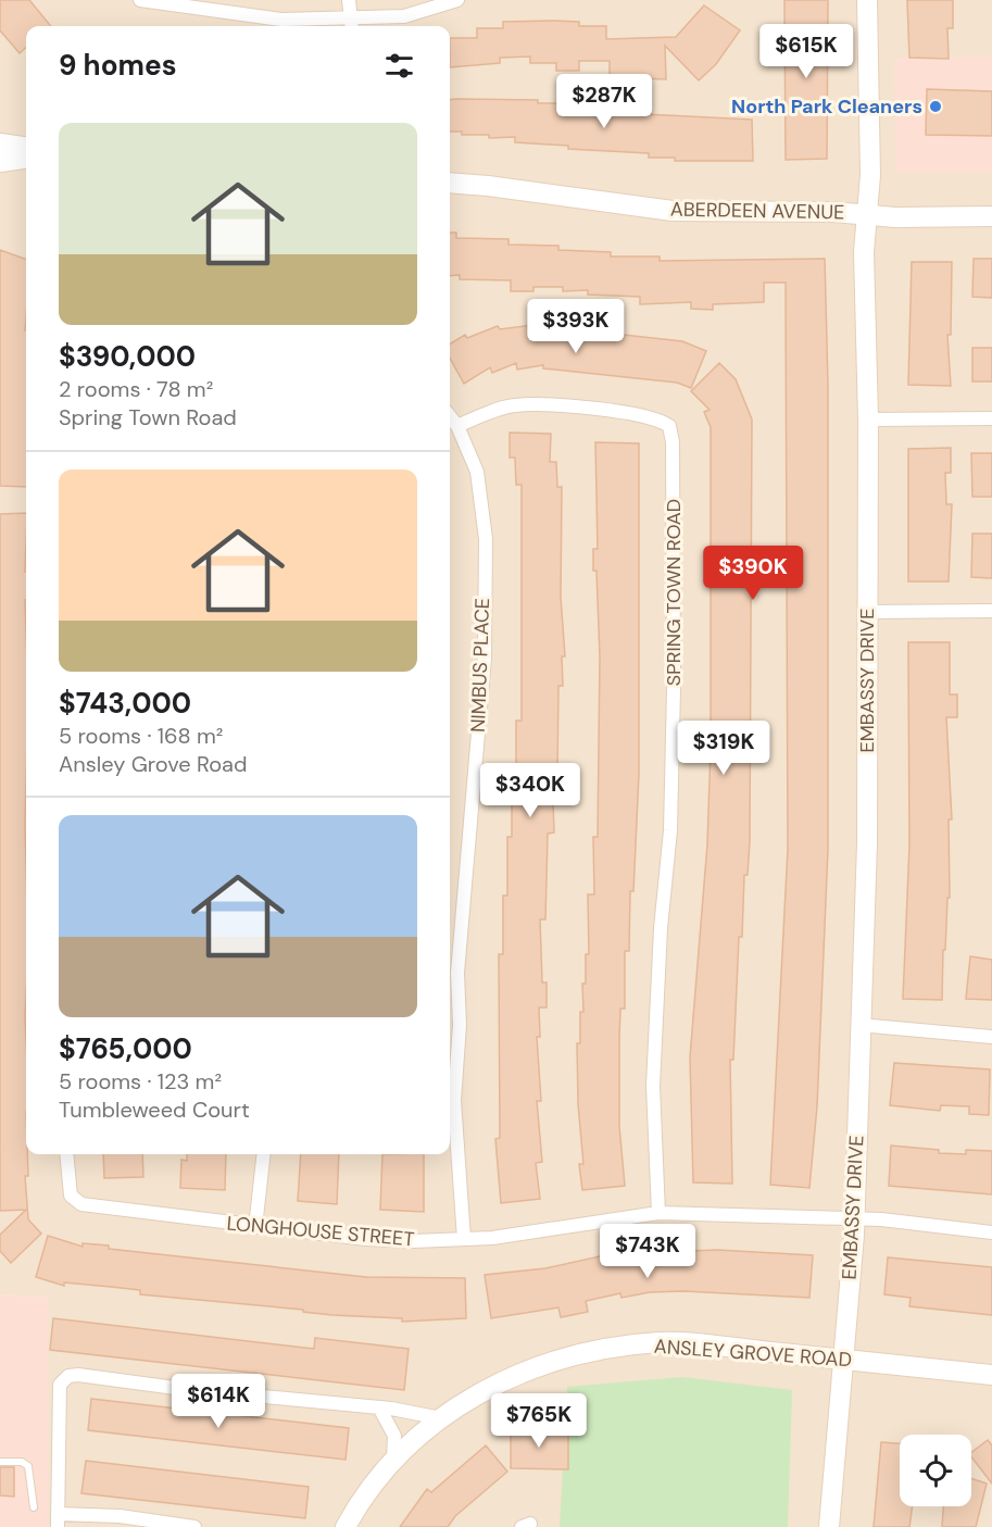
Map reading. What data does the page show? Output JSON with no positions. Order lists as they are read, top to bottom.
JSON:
{
  "streets": {
    "street": [
      "ABERDEEN AVENUE",
      "SPRING TOWN ROAD",
      "NIMBUS PLACE",
      "EMBASSY DRIVE",
      "LONGHOUSE STREET",
      "ANSLEY GROVE ROAD"
    ]
  },
  "crossings": [
    ["ABERDEEN AVENUE", "EMBASSY DRIVE"],
    ["SPRING TOWN ROAD", "NIMBUS PLACE"],
    ["SPRING TOWN ROAD", "LONGHOUSE STREET"],
    ["NIMBUS PLACE", "LONGHOUSE STREET"],
    ["EMBASSY DRIVE", "LONGHOUSE STREET"],
    ["EMBASSY DRIVE", "ANSLEY GROVE ROAD"]
  ],
  "places": ["North Park Cleaners"],
  "page": {
    "price": [
      "$615K",
      "$287K",
      "$393K",
      "$390K",
      "$319K",
      "$340K",
      "$743K",
      "$614K",
      "$765K"
    ],
    "heading": "9 homes",
    "list": [
      {
        "name": "$390,000",
        "note": "2 rooms · 78 m² · Spring Town Road"
      },
      {
        "name": "$743,000",
        "note": "5 rooms · 168 m² · Ansley Grove Road"
      },
      {
        "name": "$765,000",
        "note": "5 rooms · 123 m² · Tumbleweed Court"
      }
    ]
  }
}
